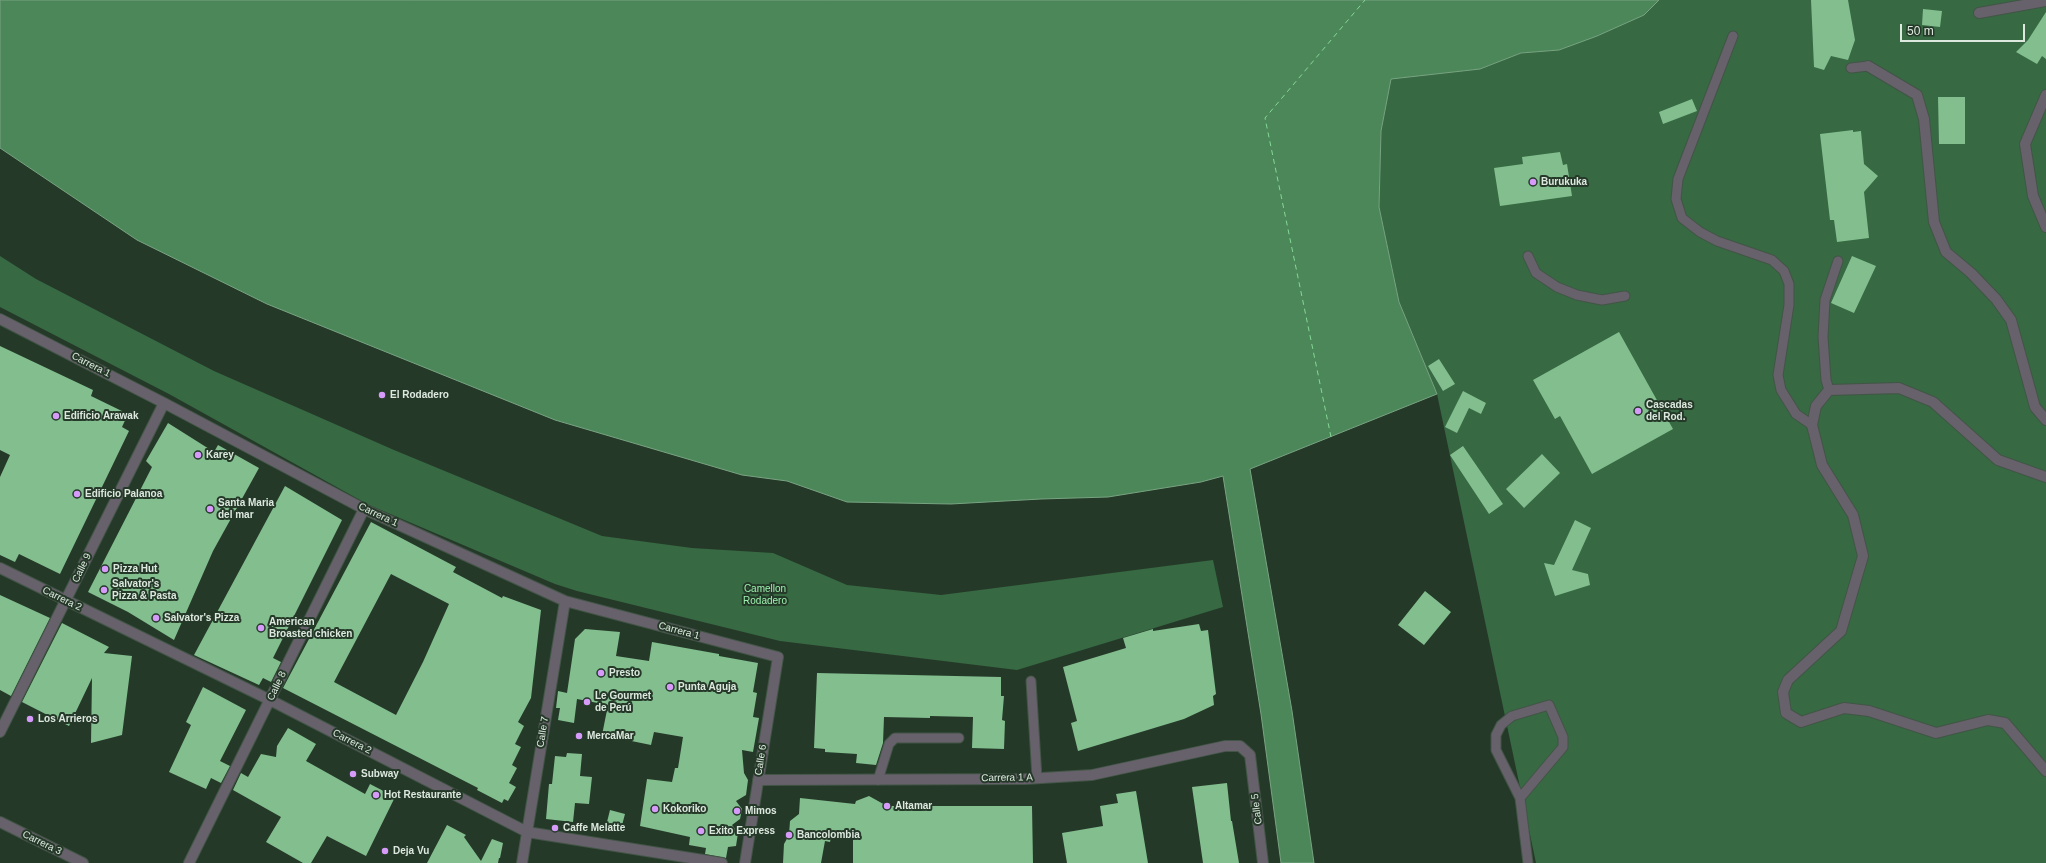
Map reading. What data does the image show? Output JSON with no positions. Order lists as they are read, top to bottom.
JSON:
{
  "streets": {
    "street": [
      "Carrera 1",
      "Calle 9",
      "Carrera 2",
      "Calle 8",
      "Calle 7",
      "Calle 6",
      "Carrera 1 A",
      "Calle 5",
      "Carrera 3"
    ]
  },
  "crossings": [
    ["Carrera 1", "Calle 9"],
    ["Carrera 1", "Calle 8"],
    ["Carrera 1", "Calle 7"],
    ["Carrera 1", "Calle 6"],
    ["Calle 9", "Carrera 2"],
    ["Carrera 2", "Calle 8"],
    ["Carrera 2", "Calle 7"],
    ["Calle 6", "Carrera 1 A"],
    ["Carrera 1 A", "Calle 5"]
  ],
  "parks": ["Camellon Rodadero"],
  "places": [
    "Burukuka",
    "El Rodadero",
    "Cascadas del Rod.",
    "Edificio Arawak",
    "Karey",
    "Edificio Palanoa",
    "Santa Maria del mar",
    "Pizza Hut",
    "Salvator's Pizza & Pasta",
    "Salvator's Pizza",
    "American Broasted chicken",
    "Presto",
    "Punta Aguja",
    "Le Gourmet de Perú",
    "Los Arrieros",
    "MercaMar",
    "Subway",
    "Hot Restaurante",
    "Altamar",
    "Kokoriko",
    "Mimos",
    "Caffe Melatte",
    "Exito Express",
    "Bancolombia",
    "Deja Vu"
  ],
  "scale_bar": "50 m"
}
